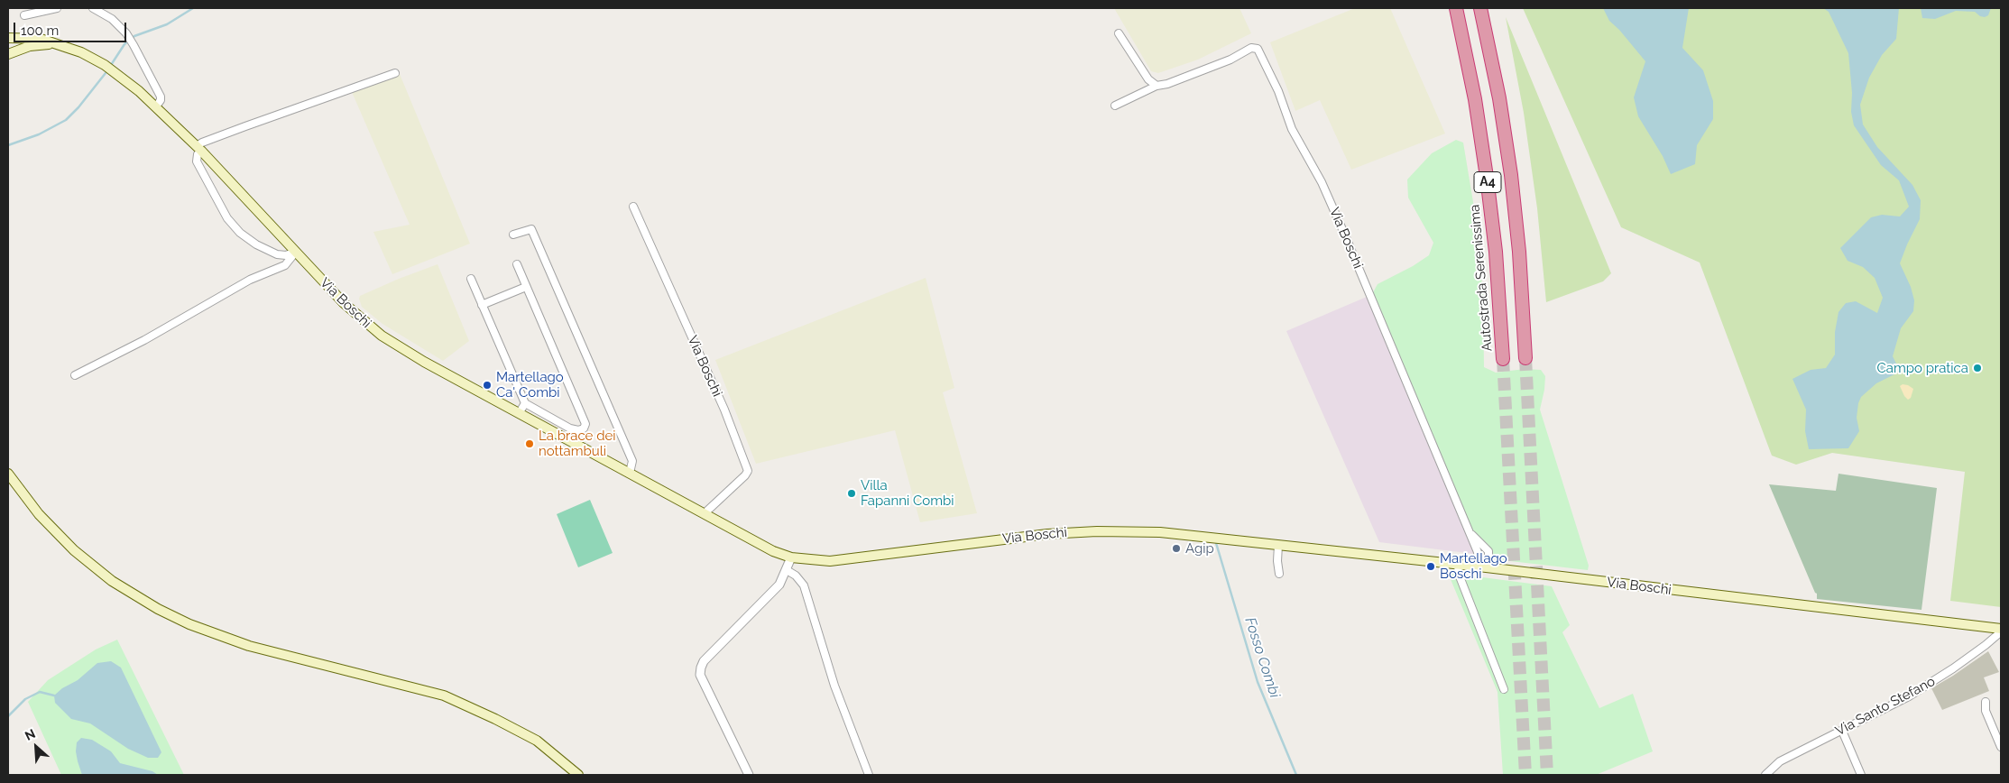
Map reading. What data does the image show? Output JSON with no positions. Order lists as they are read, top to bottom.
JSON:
{
  "streets": {
    "highway": ["A4", "Autostrada Serenissima"],
    "main road": ["Via Boschi"],
    "street": ["Via Santo Stefano"]
  },
  "crossings": [
    ["Via Boschi", "Via Santo Stefano"]
  ],
  "water": ["Fosso Combi"],
  "places": [
    "Campo pratica",
    "Martellago Ca' Combi",
    "La brace dei nottambuli",
    "Villa Fapanni Combi",
    "Agip",
    "Martellago Boschi"
  ],
  "scale_bar": "100 m",
  "north": "top left"
}
